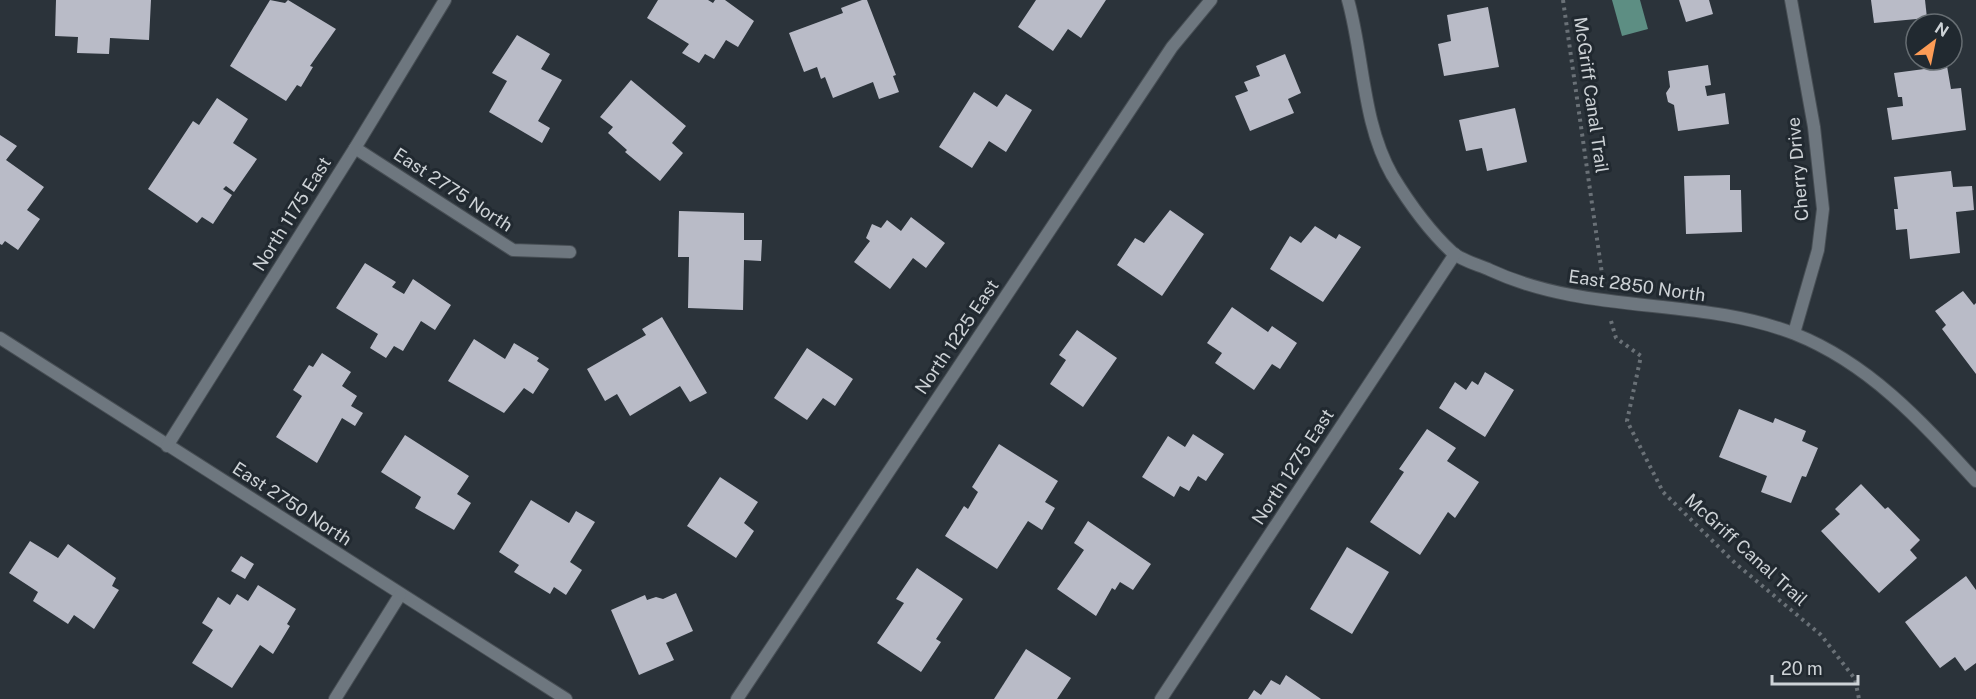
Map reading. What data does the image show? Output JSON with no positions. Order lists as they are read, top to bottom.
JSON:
{
  "streets": {
    "street": [
      "Cherry Drive",
      "East 2775 North",
      "North 1175 East",
      "East 2850 North",
      "North 1225 East",
      "North 1275 East",
      "East 2750 North"
    ],
    "path": ["McGriff Canal Trail"]
  },
  "crossings": [
    ["McGriff Canal Trail", "East 2850 North"],
    ["Cherry Drive", "East 2850 North"],
    ["East 2775 North", "North 1175 East"],
    ["North 1175 East", "East 2750 North"],
    ["East 2850 North", "North 1275 East"]
  ],
  "scale_bar": "20 m",
  "north": "top right"
}
